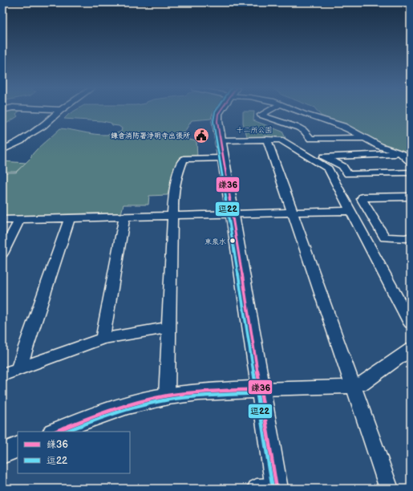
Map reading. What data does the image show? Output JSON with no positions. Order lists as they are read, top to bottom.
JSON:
{
  "parks": ["十二所公園"],
  "places": {
    "public building": ["鎌倉消防署浄明寺出張所"],
    "other": ["東泉水"]
  },
  "lines": ["transit line 鎌36", "transit line 逗22"],
  "legend": ["鎌36", "逗22"]
}
